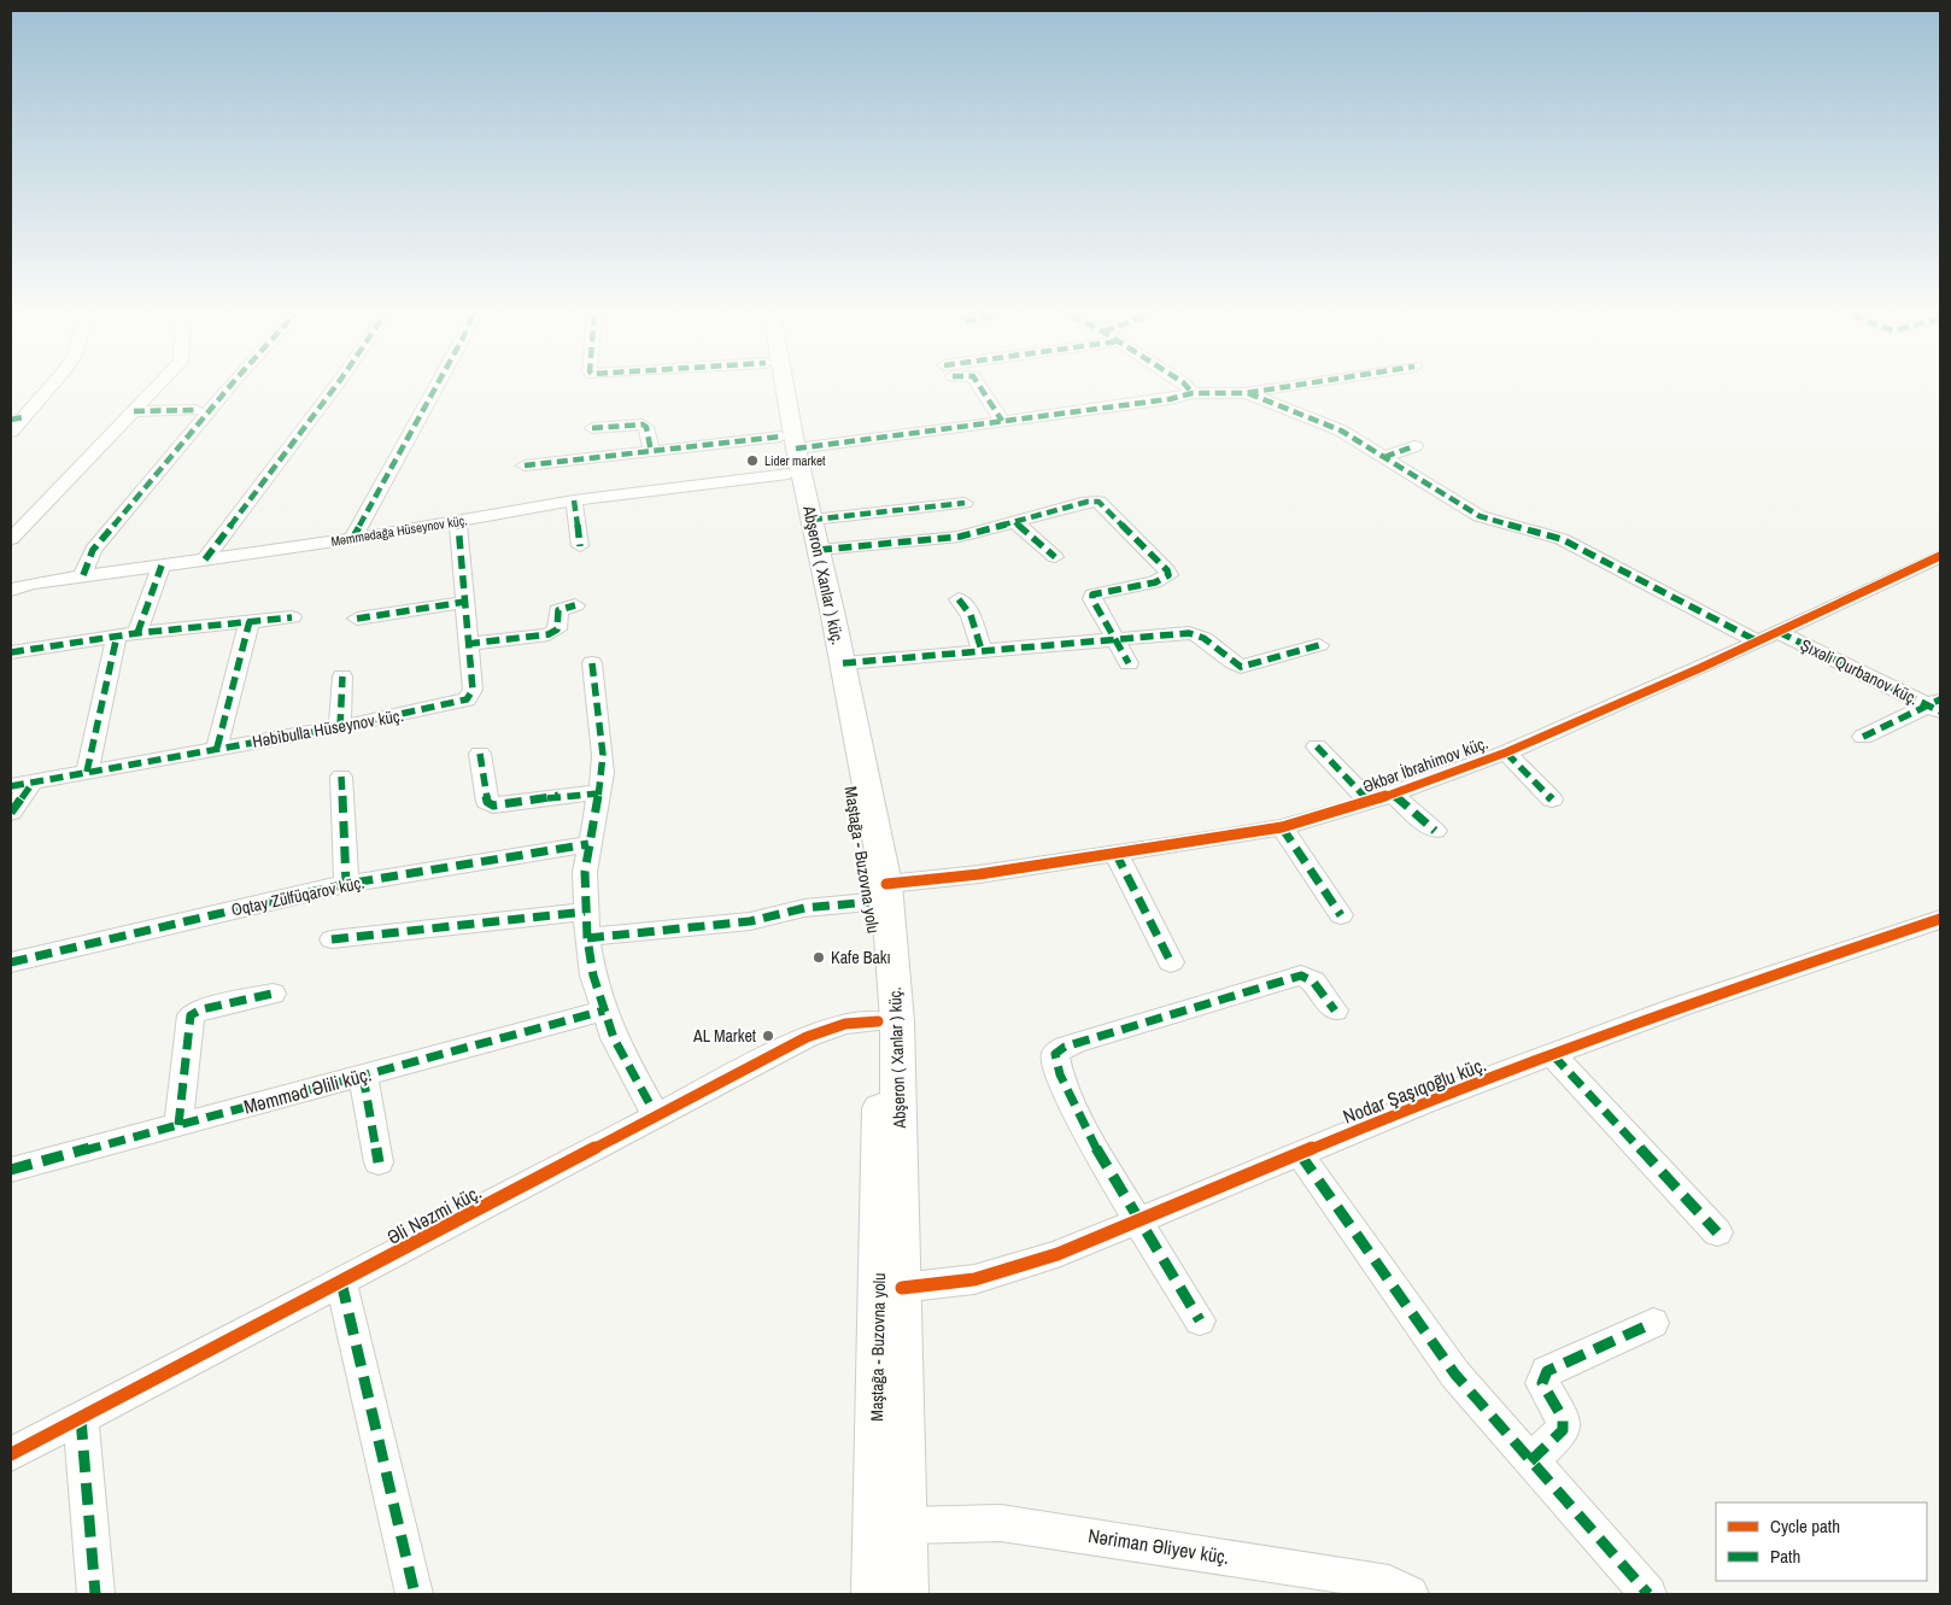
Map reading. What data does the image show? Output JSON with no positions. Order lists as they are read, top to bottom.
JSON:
{
  "streets": {
    "main road": ["Abşeron ( Xanlar ) küç.", "Maştağa - Buzovna yolu"],
    "street": [
      "Məmmədağa Hüseynov küç.",
      "Şıxəli Qurbanov küç.",
      "Həbibulla Hüseynov küç.",
      "Əkbər İbrahimov küç.",
      "Oqtay Zülfüqarov küç.",
      "Məmməd Əlili küç.",
      "Nodar Şaşıqoğlu küç.",
      "Əli Nəzmi küç.",
      "Nəriman Əliyev küç."
    ]
  },
  "crossings": [
    ["Məmmədağa Hüseynov küç.", "Abşeron ( Xanlar ) küç."],
    ["Məmmədağa Hüseynov küç.", "Həbibulla Hüseynov küç."],
    ["Məmmədağa Hüseynov küç.", "Maştağa - Buzovna yolu"],
    ["Abşeron ( Xanlar ) küç.", "Əkbər İbrahimov küç."],
    ["Abşeron ( Xanlar ) küç.", "Maştağa - Buzovna yolu"],
    ["Abşeron ( Xanlar ) küç.", "Nodar Şaşıqoğlu küç."],
    ["Abşeron ( Xanlar ) küç.", "Əli Nəzmi küç."],
    ["Abşeron ( Xanlar ) küç.", "Nəriman Əliyev küç."],
    ["Şıxəli Qurbanov küç.", "Əkbər İbrahimov küç."],
    ["Əkbər İbrahimov küç.", "Maştağa - Buzovna yolu"],
    ["Maştağa - Buzovna yolu", "Əli Nəzmi küç."]
  ],
  "places": ["Lider market", "Kafe Bakı", "AL Market"],
  "legend": ["Cycle path", "Path"]
}
